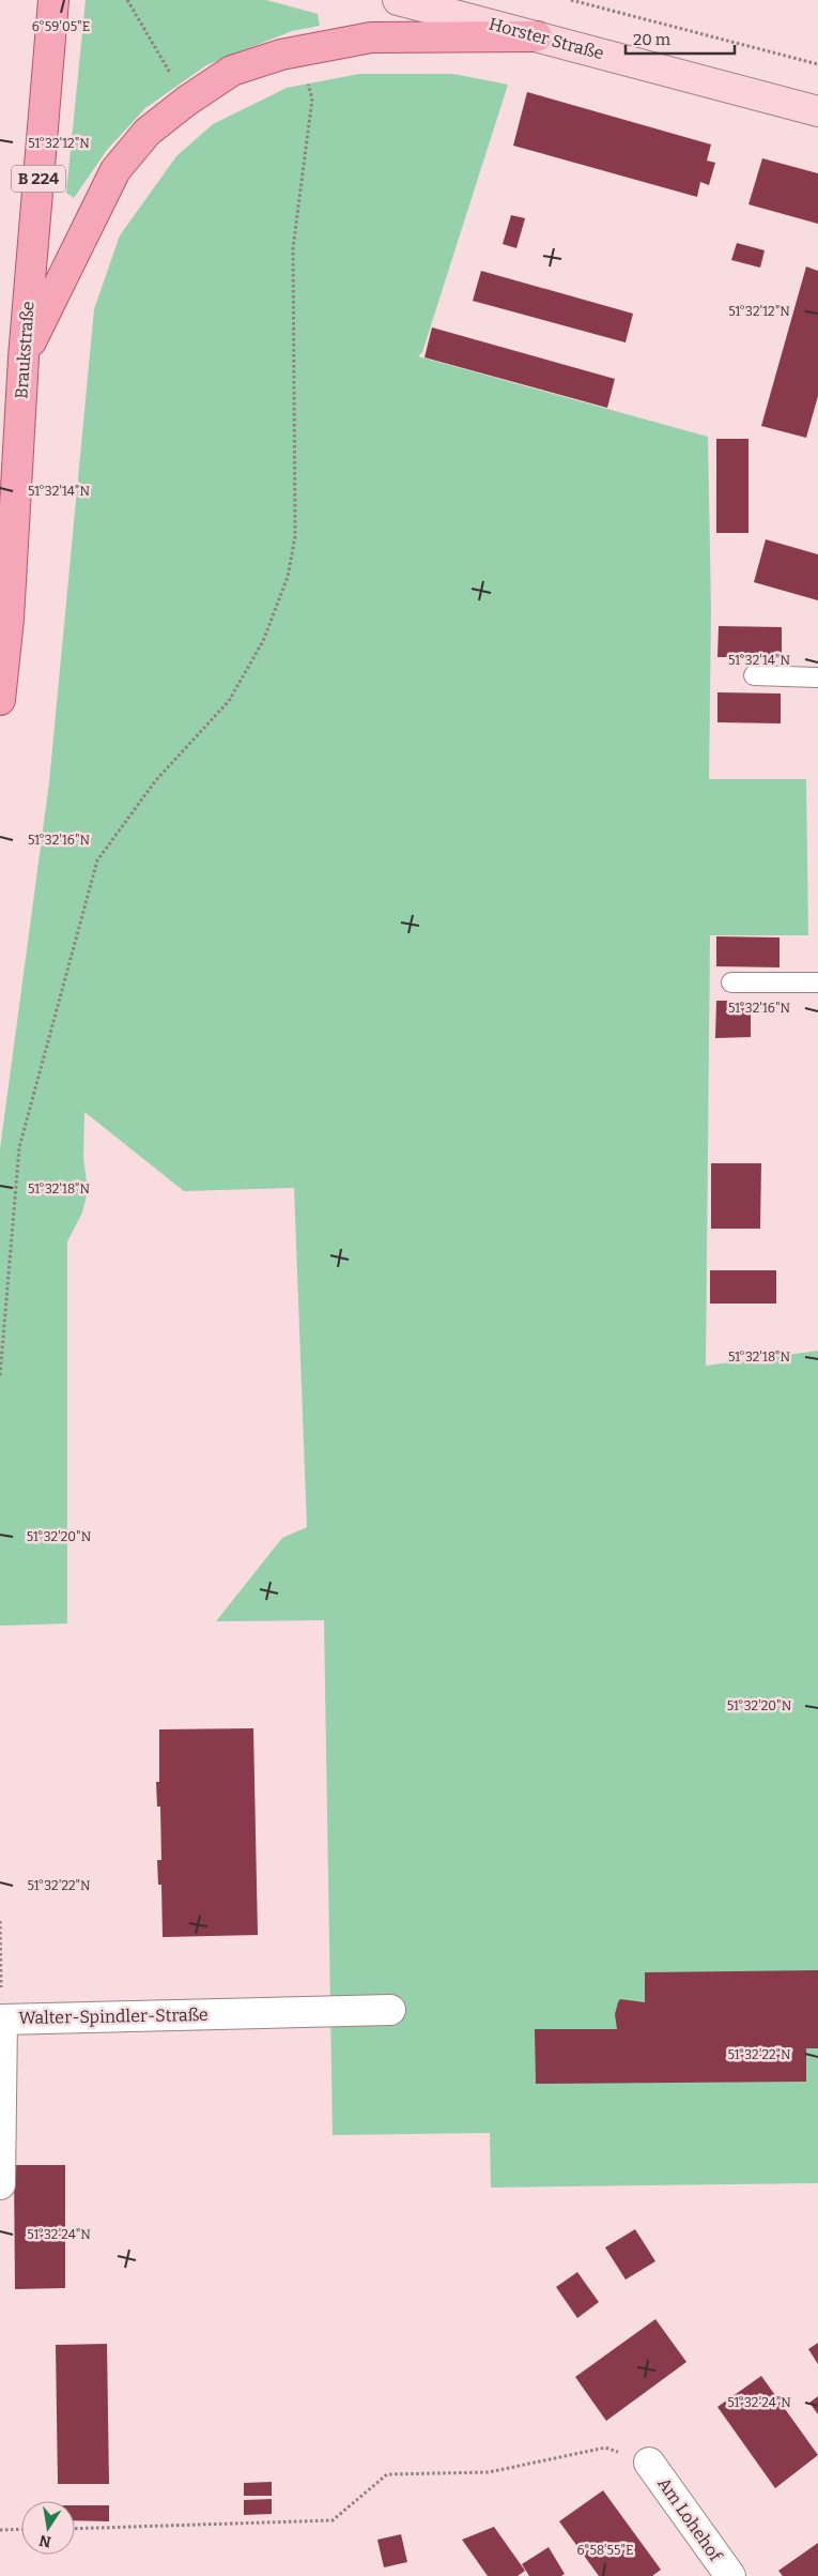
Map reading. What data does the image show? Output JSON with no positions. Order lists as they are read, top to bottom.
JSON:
{
  "streets": {
    "main road": ["Horster Straße", "B 224", "Braukstraße"],
    "street": ["Walter-Spindler-Straße", "Am Lohehof"]
  },
  "scale_bar": "20 m",
  "north": "bottom",
  "coordinates": [
    "6°59'05\"E",
    "51°32'12\"N",
    "51°32'14\"N",
    "51°32'16\"N",
    "51°32'18\"N",
    "51°32'20\"N",
    "51°32'22\"N",
    "51°32'24\"N",
    "6°58'55\"E"
  ]
}
